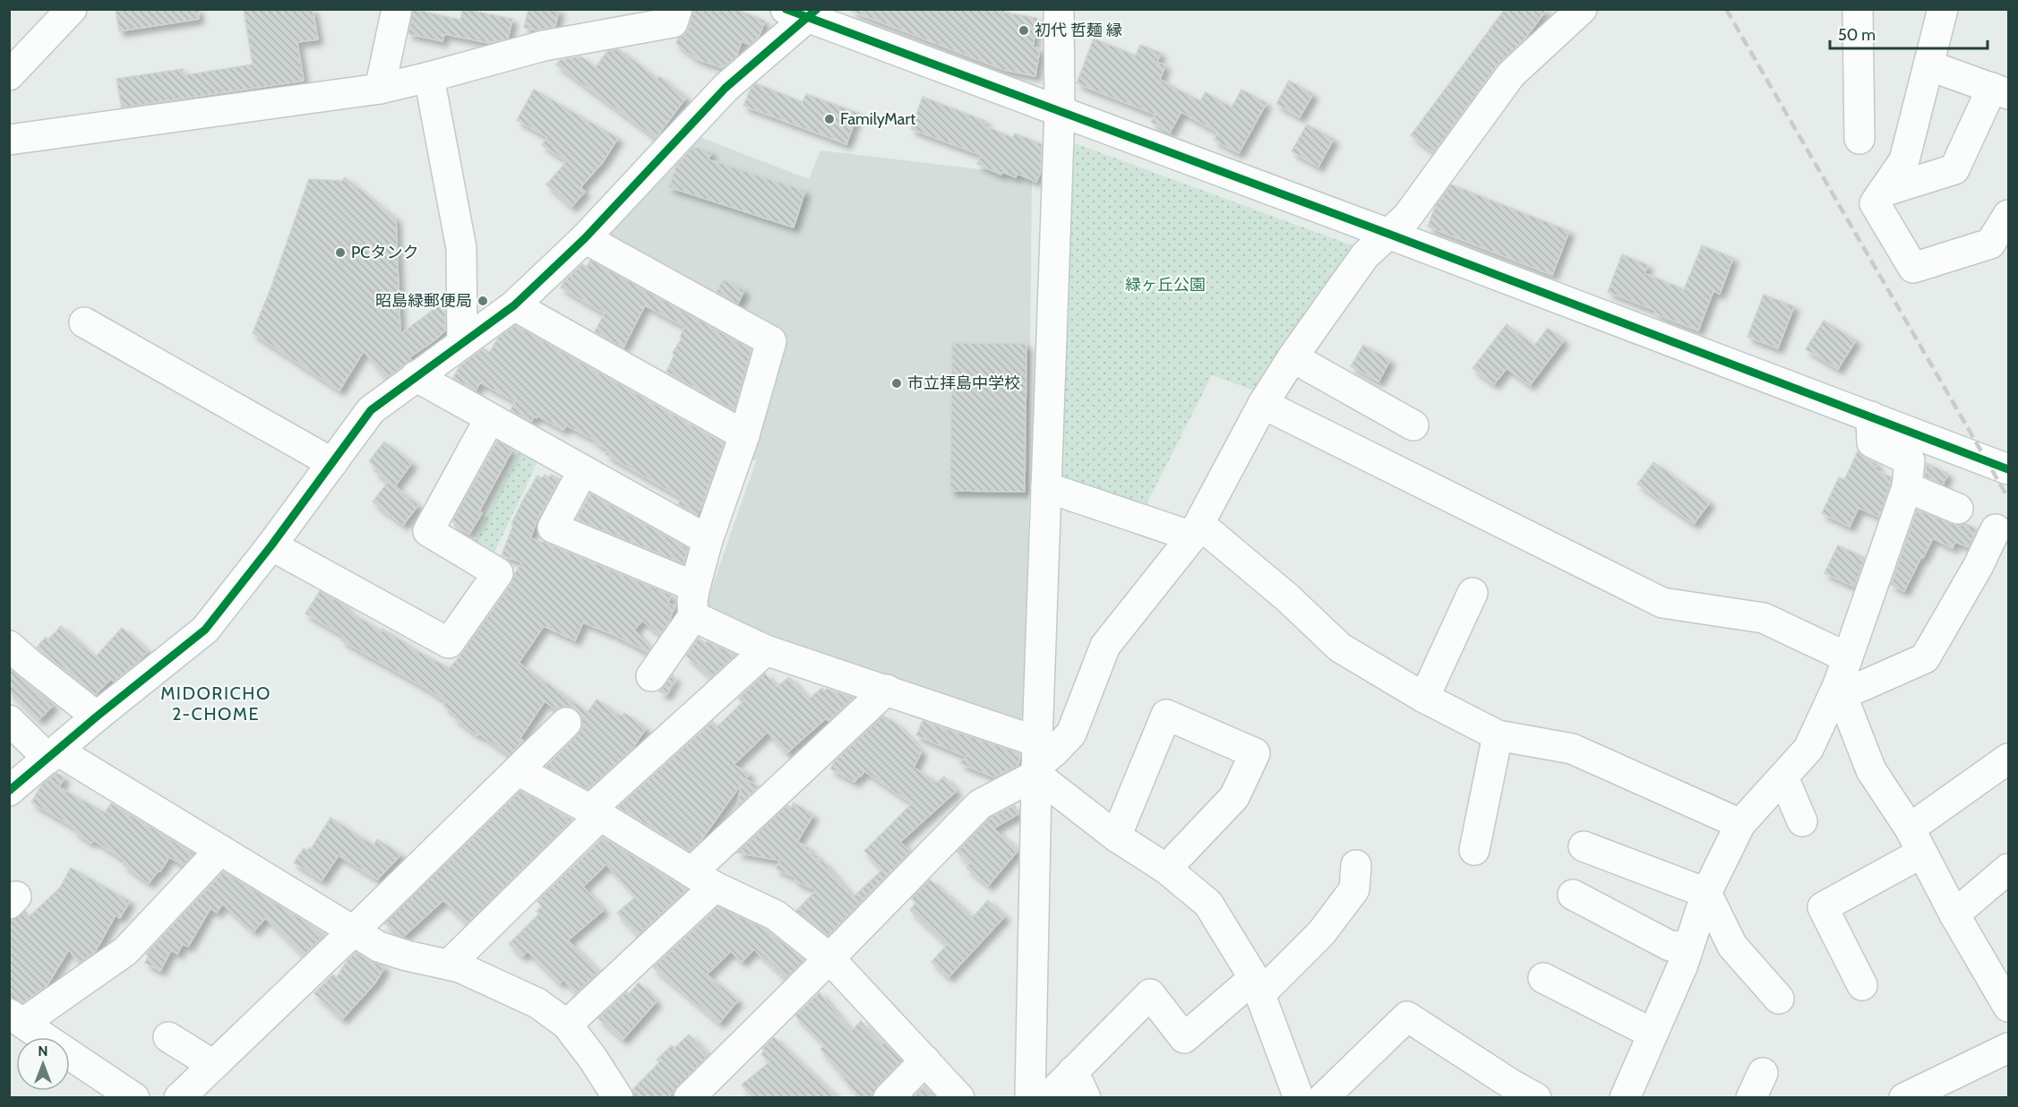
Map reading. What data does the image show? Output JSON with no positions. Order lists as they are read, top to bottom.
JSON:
{
  "districts": ["MIDORICHO 2-CHOME"],
  "parks": ["緑ヶ丘公園"],
  "places": [
    "初代 哲麺 縁",
    "FamilyMart",
    "PCタンク",
    "昭島緑郵便局",
    "市立拝島中学校"
  ],
  "scale_bar": "50 m",
  "north": "top"
}
